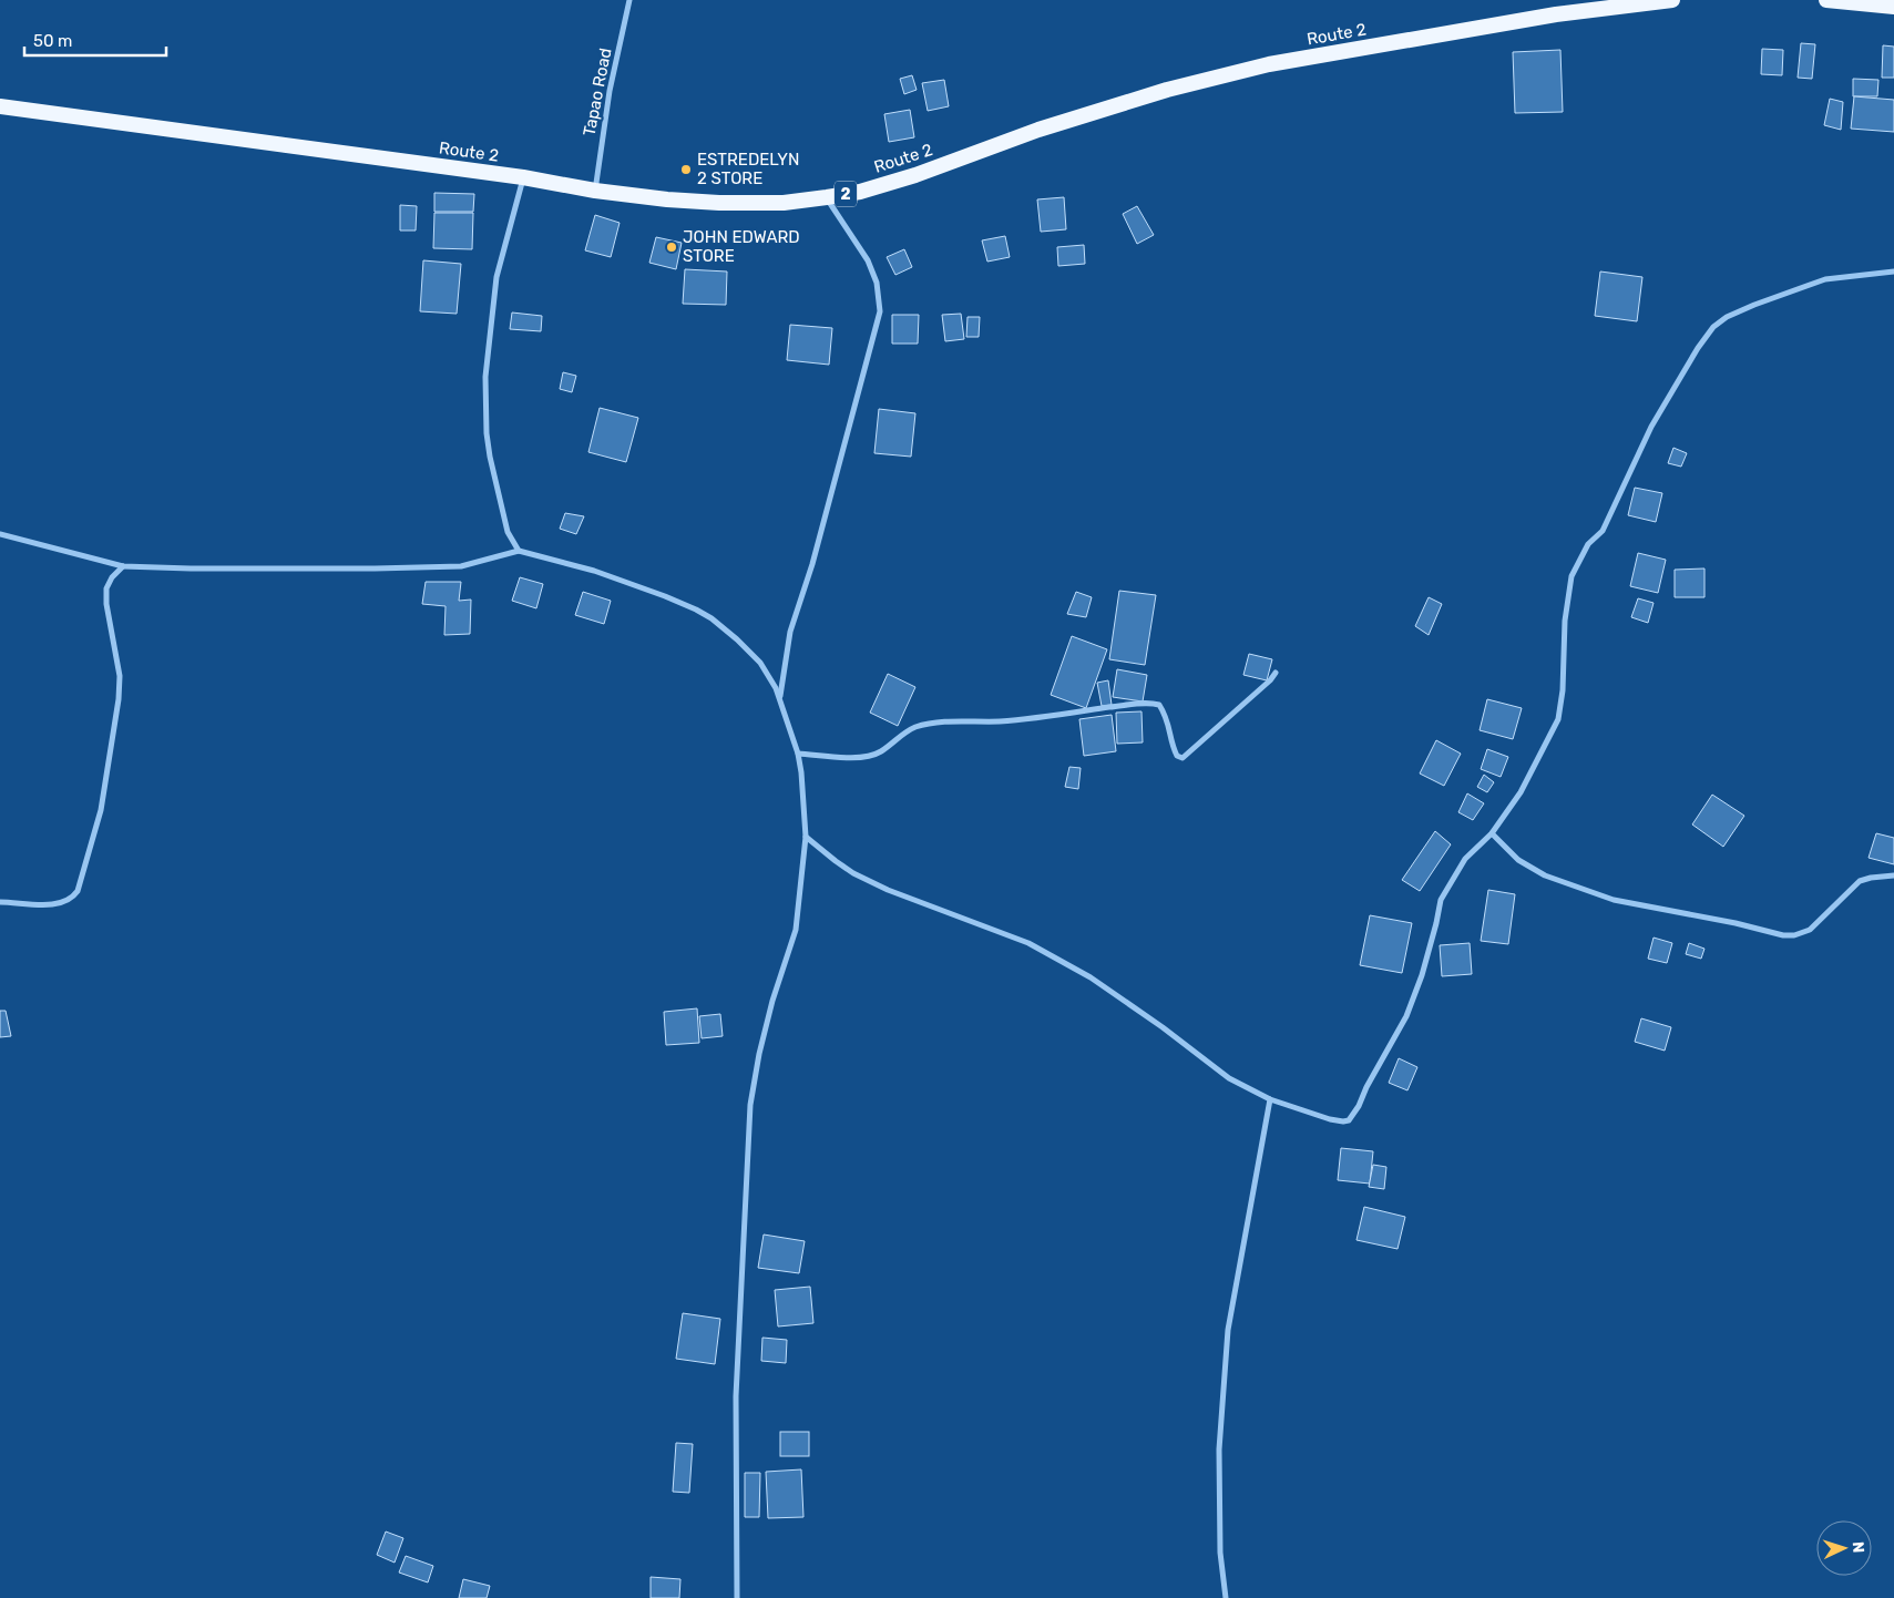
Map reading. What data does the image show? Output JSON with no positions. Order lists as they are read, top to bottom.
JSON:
{
  "streets": {
    "highway": ["Route 2", "2"],
    "street": ["Tapao Road"]
  },
  "crossings": [
    ["Route 2", "Tapao Road"]
  ],
  "places": ["ESTREDELYN 2 STORE", "JOHN EDWARD STORE"],
  "scale_bar": "50 m",
  "north": "right"
}
